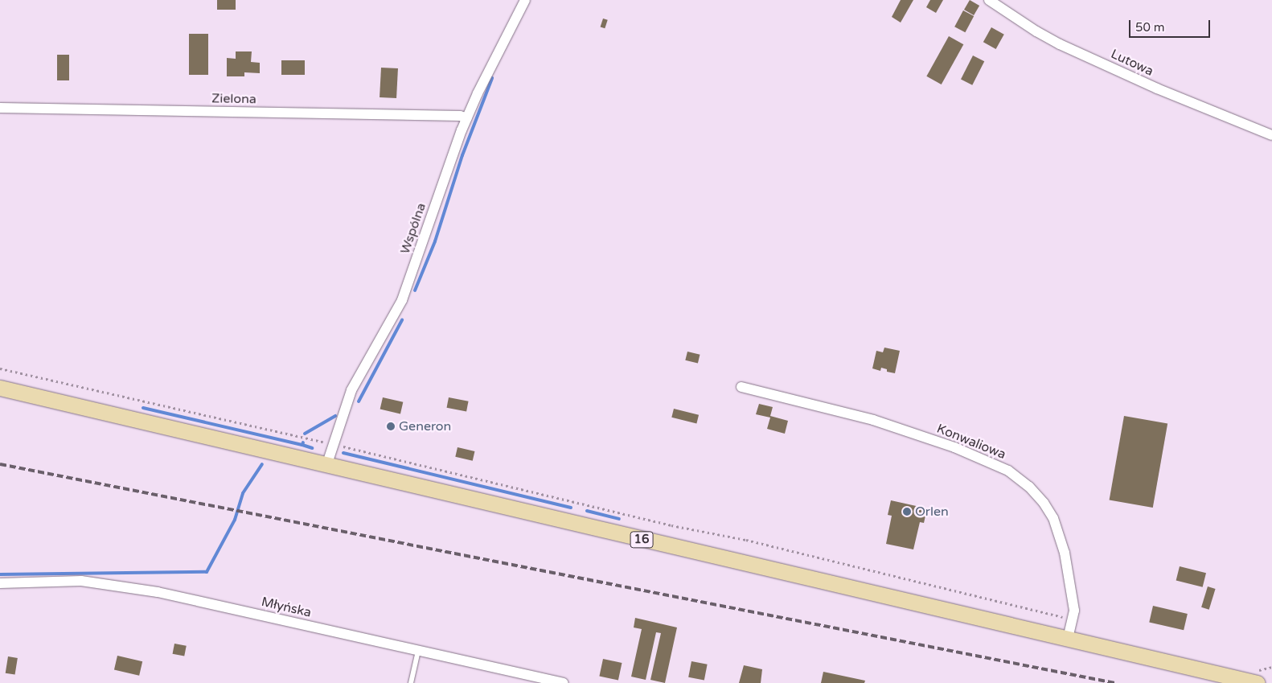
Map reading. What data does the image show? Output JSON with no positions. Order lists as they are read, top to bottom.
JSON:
{
  "streets": {
    "main road": ["16"],
    "street": [
      "Lutowa",
      "Zielona",
      "Wspólna",
      "Konwaliowa",
      "Młyńska"
    ]
  },
  "crossings": [
    ["Zielona", "Wspólna"],
    ["Wspólna", "16"],
    ["Konwaliowa", "16"]
  ],
  "places": ["Generon", "Orlen"],
  "scale_bar": "50 m"
}
